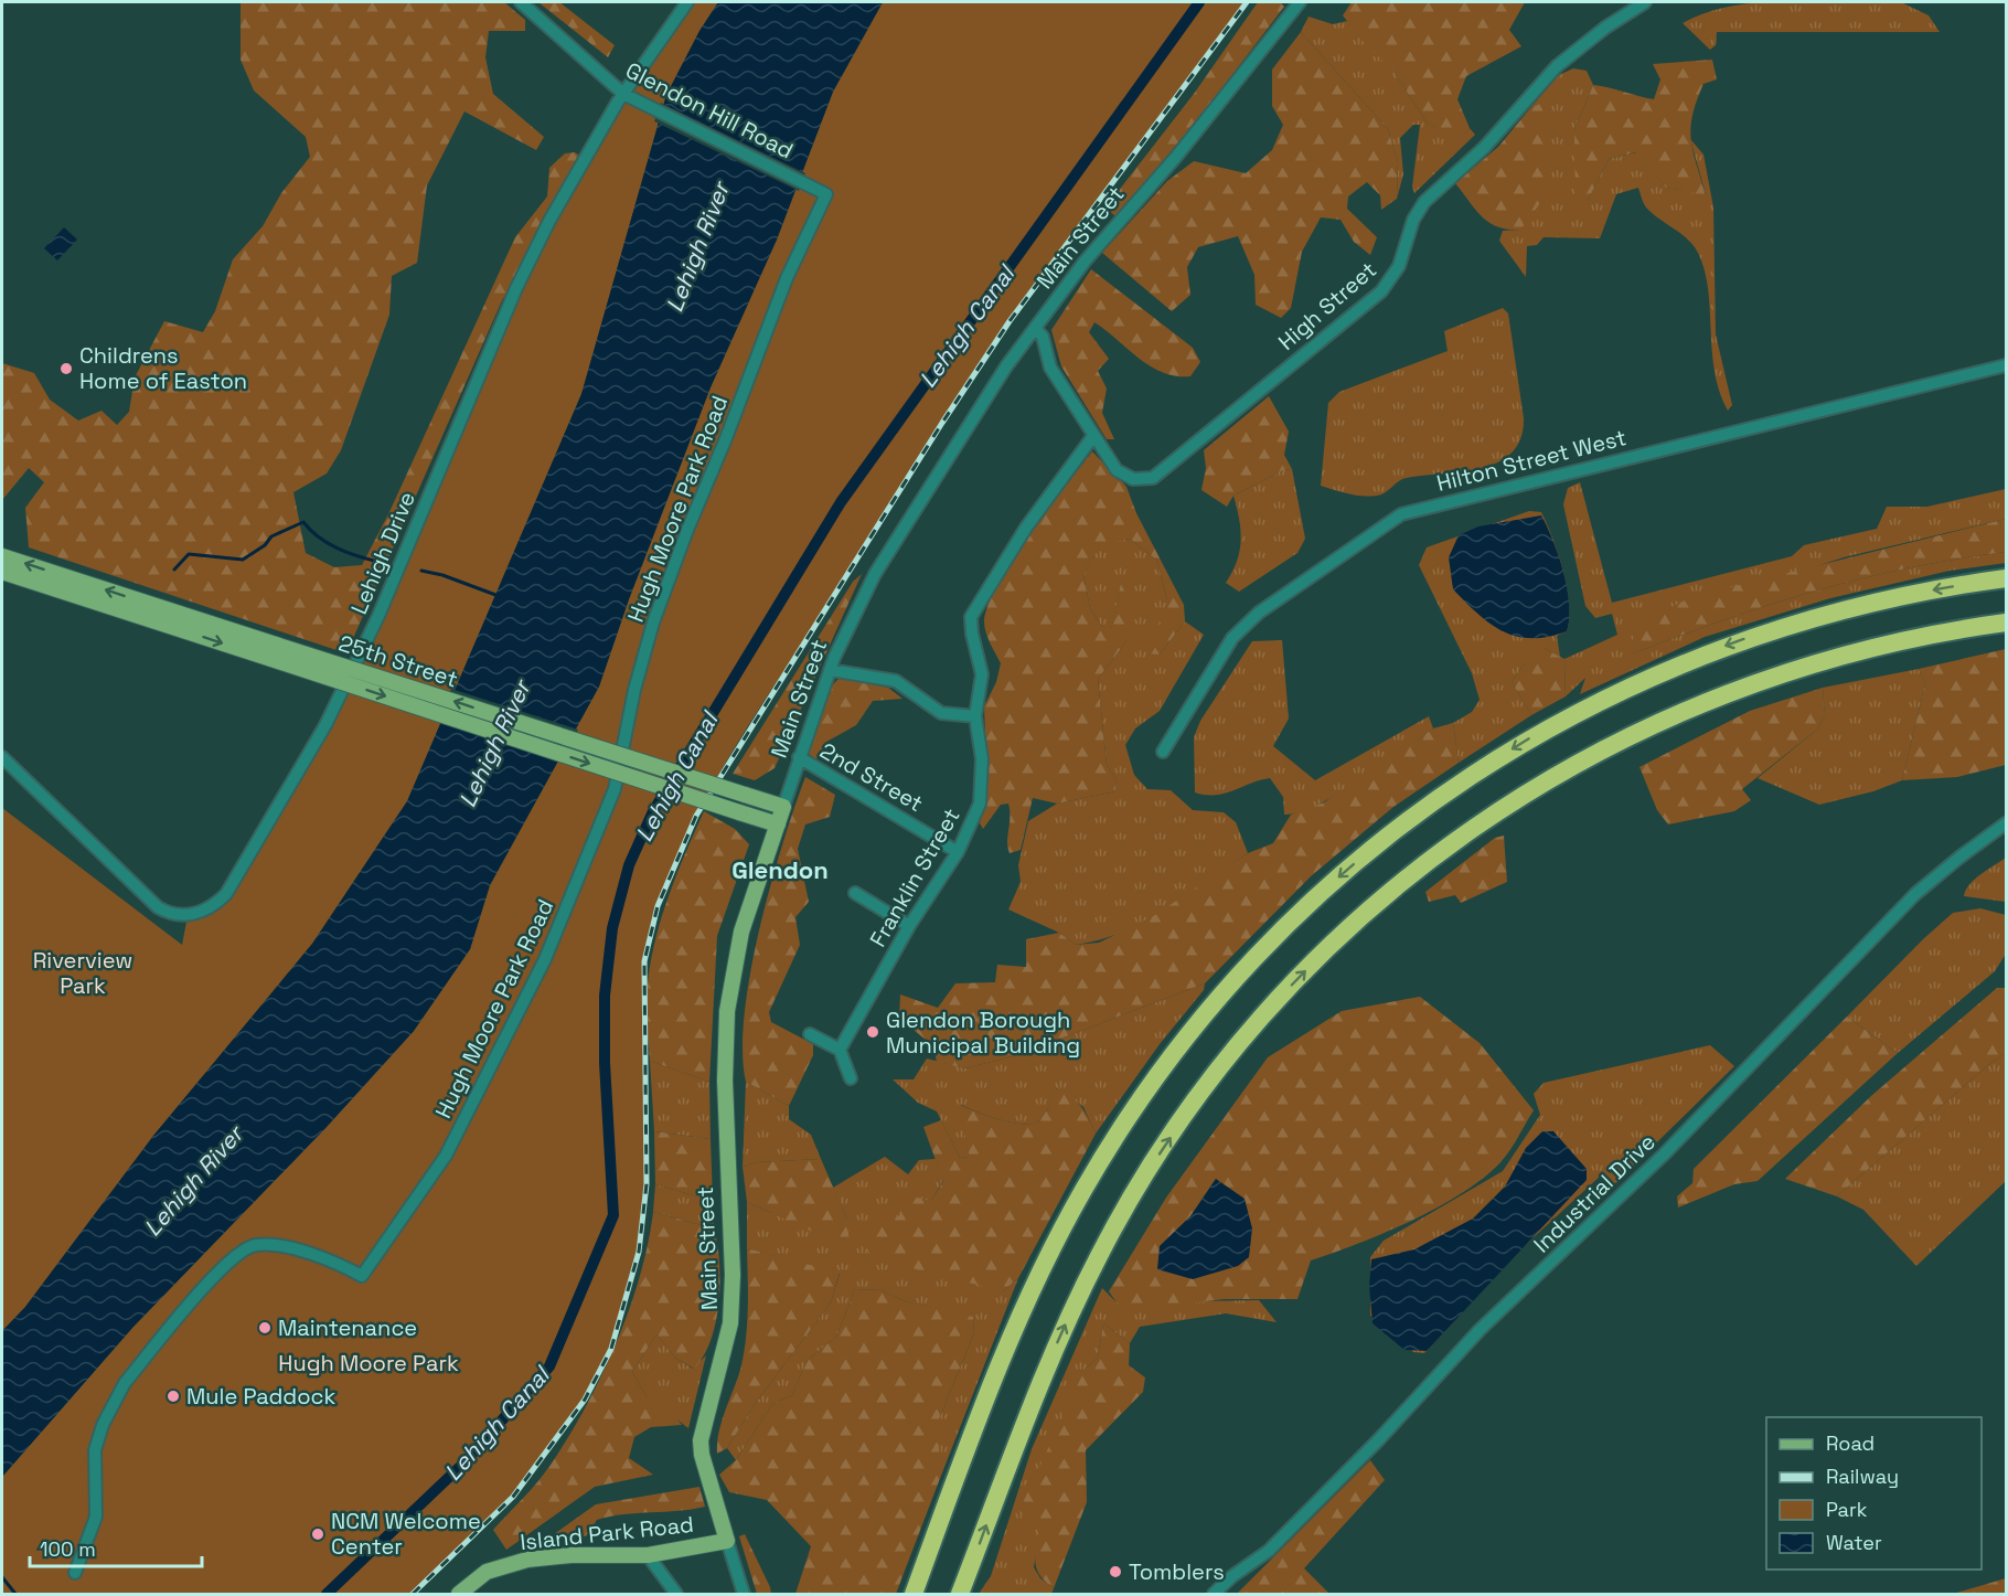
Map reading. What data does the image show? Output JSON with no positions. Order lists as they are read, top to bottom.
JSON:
{
  "streets": {
    "main road": ["Main Street", "25th Street", "Island Park Road"],
    "street": [
      "Glendon Hill Road",
      "High Street",
      "Hilton Street West",
      "Hugh Moore Park Road",
      "Lehigh Drive",
      "2nd Street",
      "Franklin Street",
      "Industrial Drive"
    ]
  },
  "crossings": [
    ["Glendon Hill Road", "Hugh Moore Park Road"],
    ["Glendon Hill Road", "Lehigh Drive"],
    ["Main Street", "High Street"],
    ["Main Street", "25th Street"],
    ["Main Street", "2nd Street"],
    ["Main Street", "Island Park Road"],
    ["High Street", "Franklin Street"],
    ["2nd Street", "Franklin Street"]
  ],
  "districts": ["Glendon"],
  "water": ["Lehigh River", "Lehigh Canal"],
  "parks": ["Riverview Park", "Hugh Moore Park"],
  "places": [
    "Childrens Home of Easton",
    "Glendon Borough Municipal Building",
    "Maintenance",
    "Mule Paddock",
    "NCM Welcome Center",
    "Tomblers"
  ],
  "legend": [
    "Road",
    "Railway",
    "Park",
    "Water"
  ],
  "scale_bar": "100 m"
}
